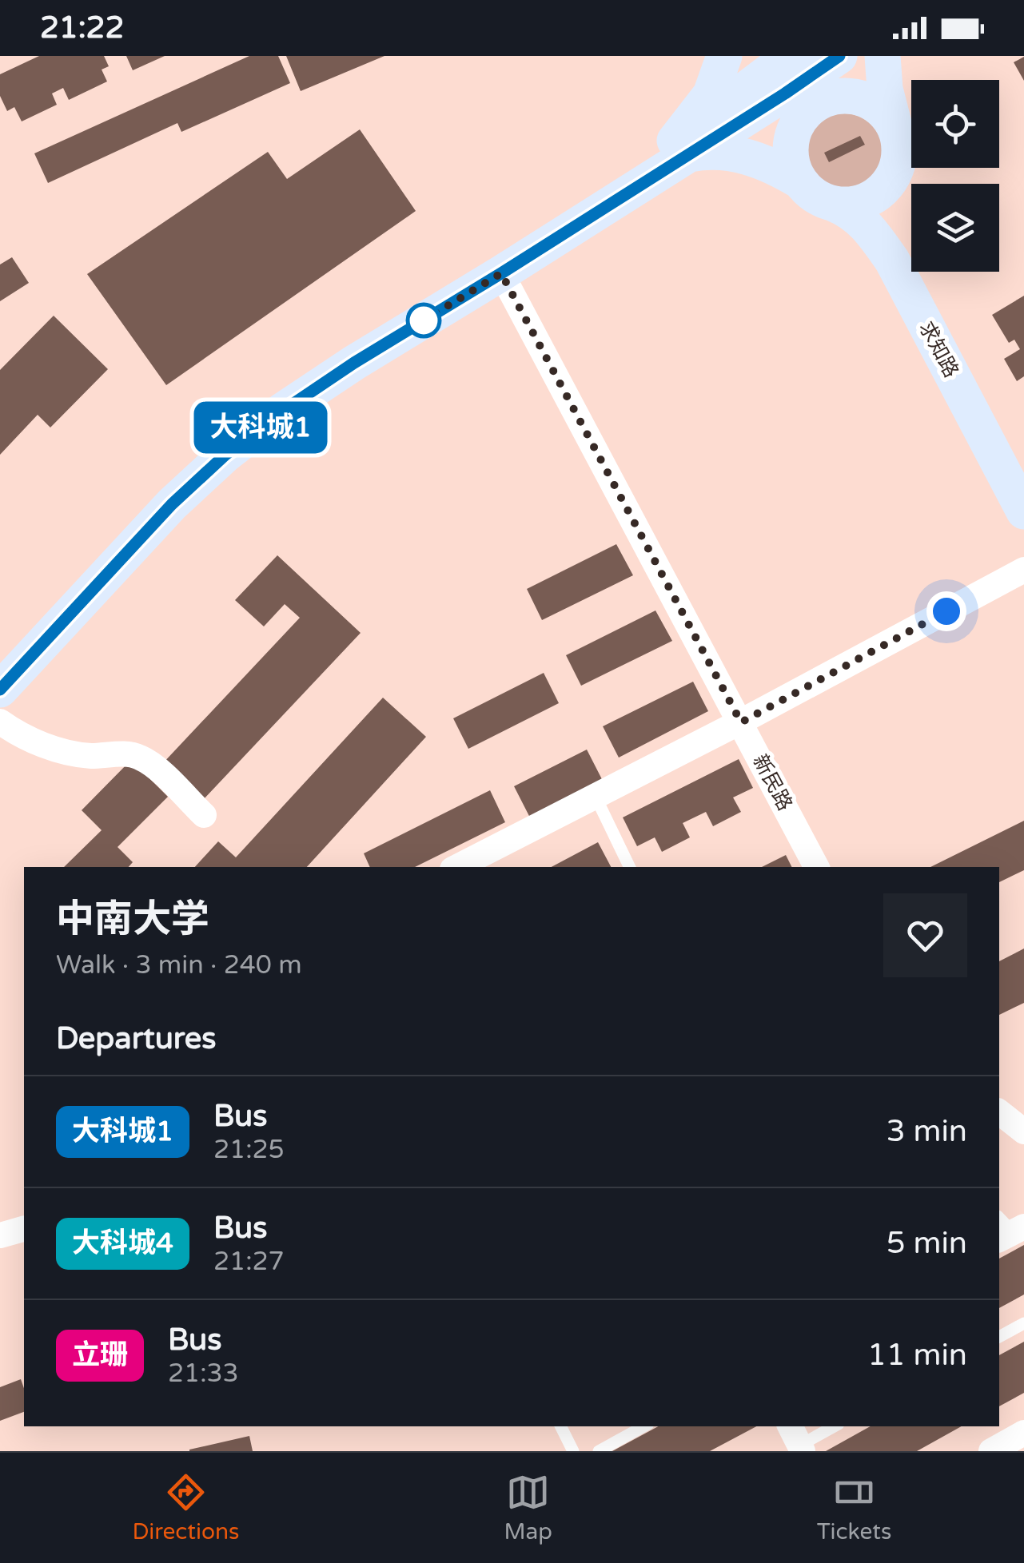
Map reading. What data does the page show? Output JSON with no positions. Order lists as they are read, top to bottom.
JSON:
{
  "streets": {
    "main road": ["求知路"],
    "street": ["新民路"]
  },
  "lines": ["bus line 大科城1"],
  "page": {
    "status": "21:22",
    "on_map": "大科城1",
    "heading": [
      ["中南大学", "Walk · 3 min · 240 m"],
      "Departures"
    ],
    "list": [
      {
        "mark": "大科城1",
        "name": "Bus",
        "note": "21:25",
        "value": "3 min"
      },
      {
        "mark": "大科城4",
        "name": "Bus",
        "note": "21:27",
        "value": "5 min"
      },
      {
        "mark": "立珊",
        "name": "Bus",
        "note": "21:33",
        "value": "11 min"
      }
    ],
    "tabs": ["Directions", "Map", "Tickets"]
  }
}
